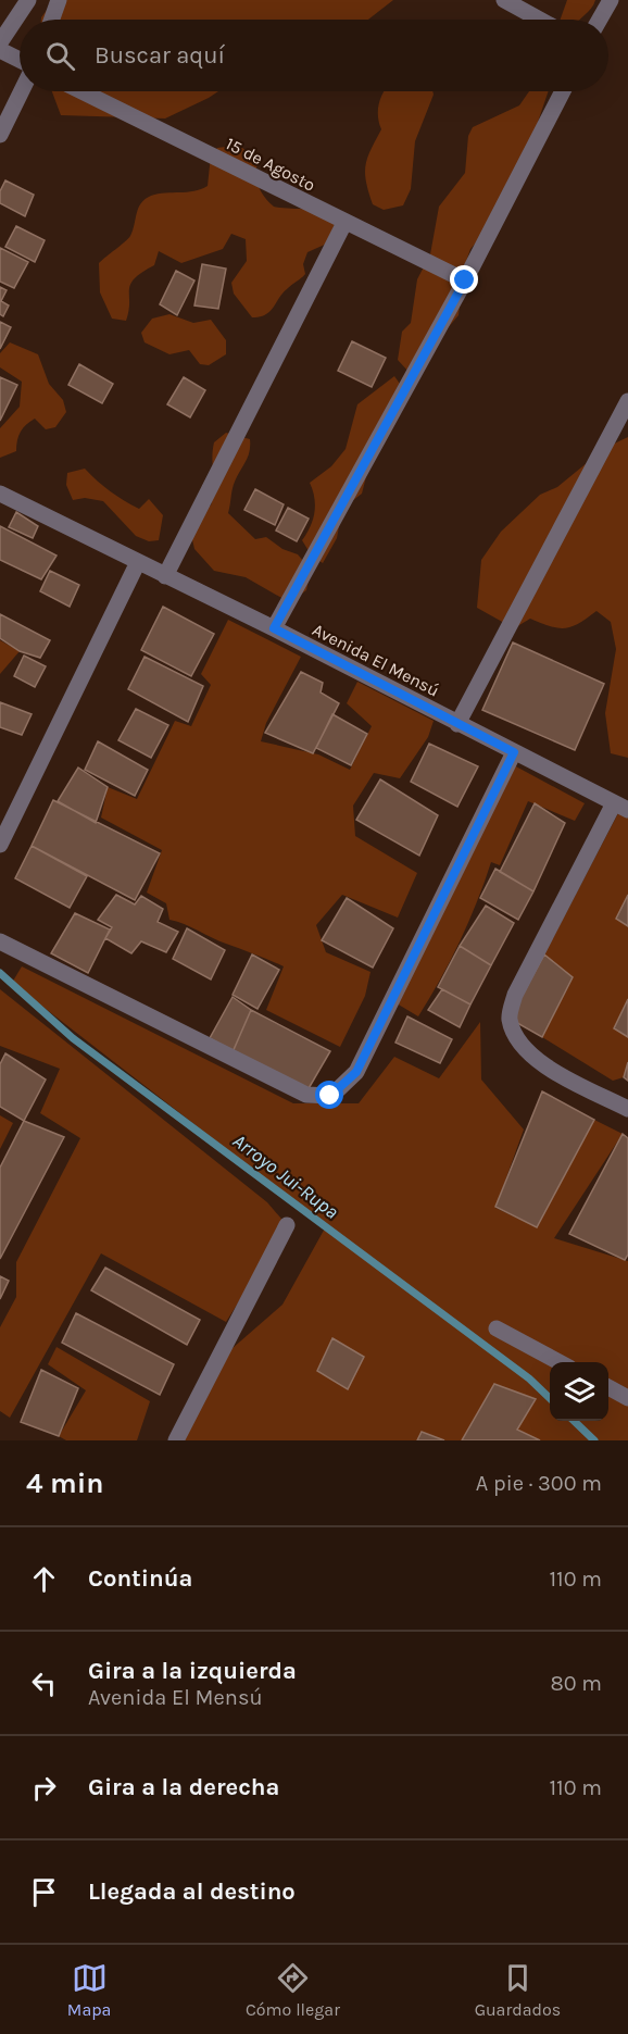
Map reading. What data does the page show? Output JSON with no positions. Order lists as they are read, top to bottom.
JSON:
{
  "streets": {
    "street": ["15 de Agosto", "Avenida El Mensú"]
  },
  "water": ["Arroyo Jui-Rupa"],
  "page": {
    "search": "Buscar aquí",
    "heading": ["4 min", "A pie · 300 m"],
    "list": [
      ["Continúa", "110 m"],
      ["Gira a la izquierda", "Avenida El Mensú", "80 m"],
      ["Gira a la derecha", "110 m"],
      "Llegada al destino"
    ],
    "nav": ["Mapa", "Cómo llegar", "Guardados"]
  }
}
